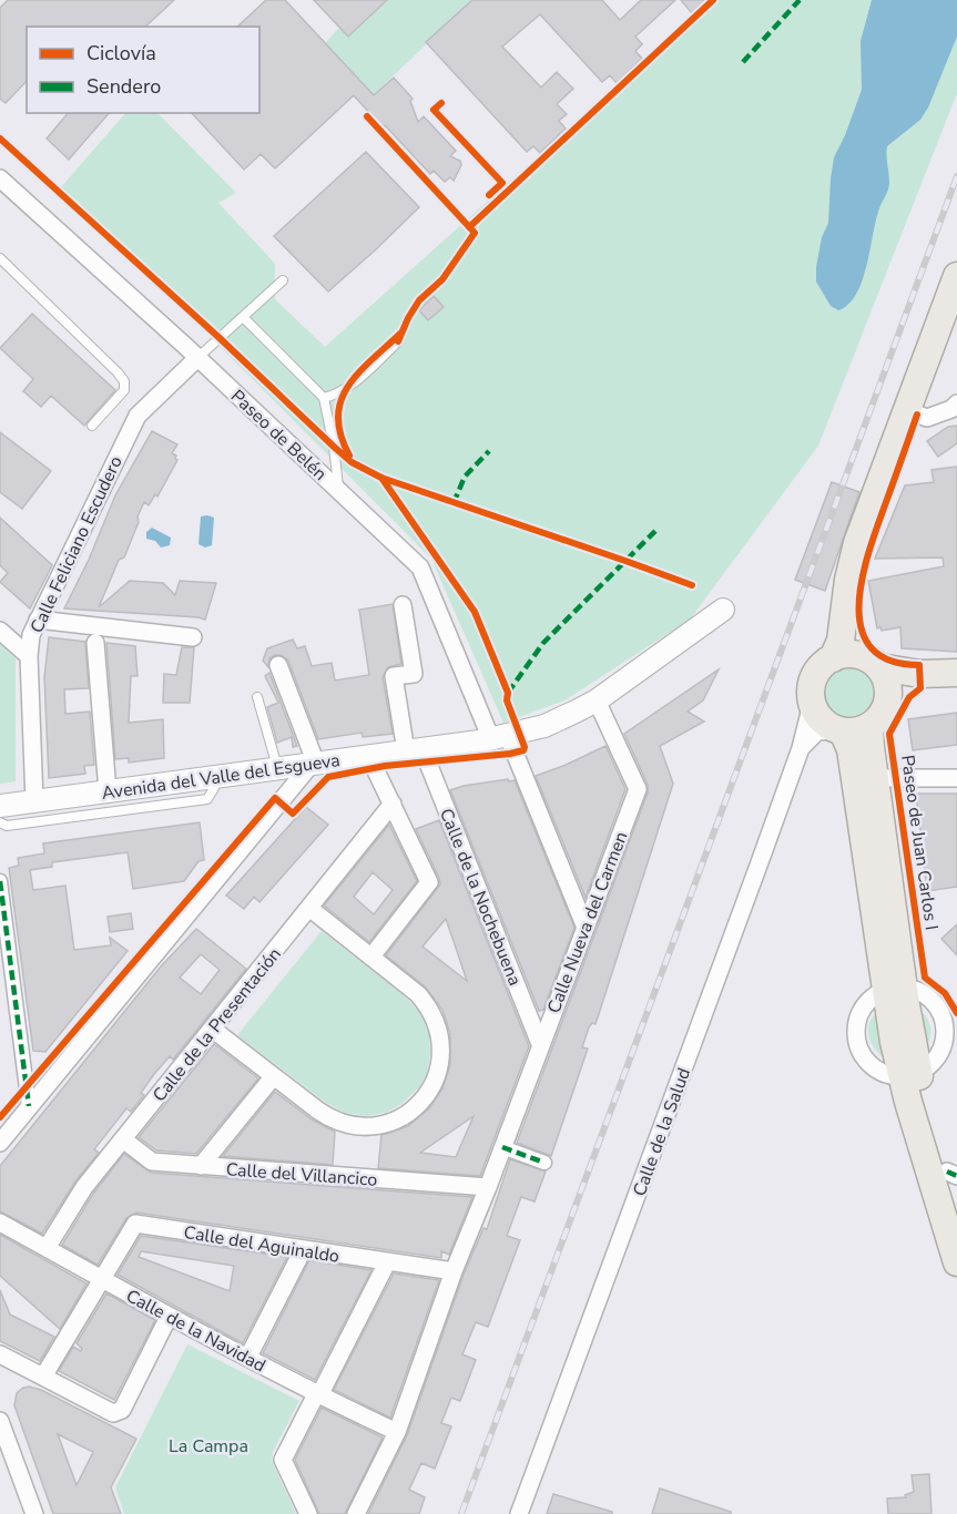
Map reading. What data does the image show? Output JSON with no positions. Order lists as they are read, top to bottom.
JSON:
{
  "streets": {
    "main road": ["Paseo de Juan Carlos I"],
    "street": [
      "Paseo de Belén",
      "Calle Feliciano Escudero",
      "Avenida del Valle del Esgueva",
      "Calle de la Nochebuena",
      "Calle Nueva del Carmen",
      "Calle de la Presentación",
      "Calle de la Salud",
      "Calle del Villancico",
      "Calle del Aguinaldo",
      "Calle de la Navidad"
    ]
  },
  "crossings": [
    ["Paseo de Belén", "Calle Feliciano Escudero"],
    ["Paseo de Belén", "Avenida del Valle del Esgueva"],
    ["Paseo de Belén", "Calle Nueva del Carmen"],
    ["Calle Feliciano Escudero", "Avenida del Valle del Esgueva"],
    ["Avenida del Valle del Esgueva", "Calle de la Nochebuena"],
    ["Avenida del Valle del Esgueva", "Calle Nueva del Carmen"],
    ["Paseo de Juan Carlos I", "Calle de la Salud"],
    ["Calle de la Nochebuena", "Calle Nueva del Carmen"],
    ["Calle Nueva del Carmen", "Calle del Villancico"],
    ["Calle Nueva del Carmen", "Calle del Aguinaldo"],
    ["Calle Nueva del Carmen", "Calle de la Navidad"],
    ["Calle de la Presentación", "Calle del Villancico"],
    ["Calle de la Presentación", "Calle de la Navidad"],
    ["Calle del Aguinaldo", "Calle de la Navidad"]
  ],
  "parks": ["La Campa"],
  "legend": ["Ciclovía", "Sendero"]
}
